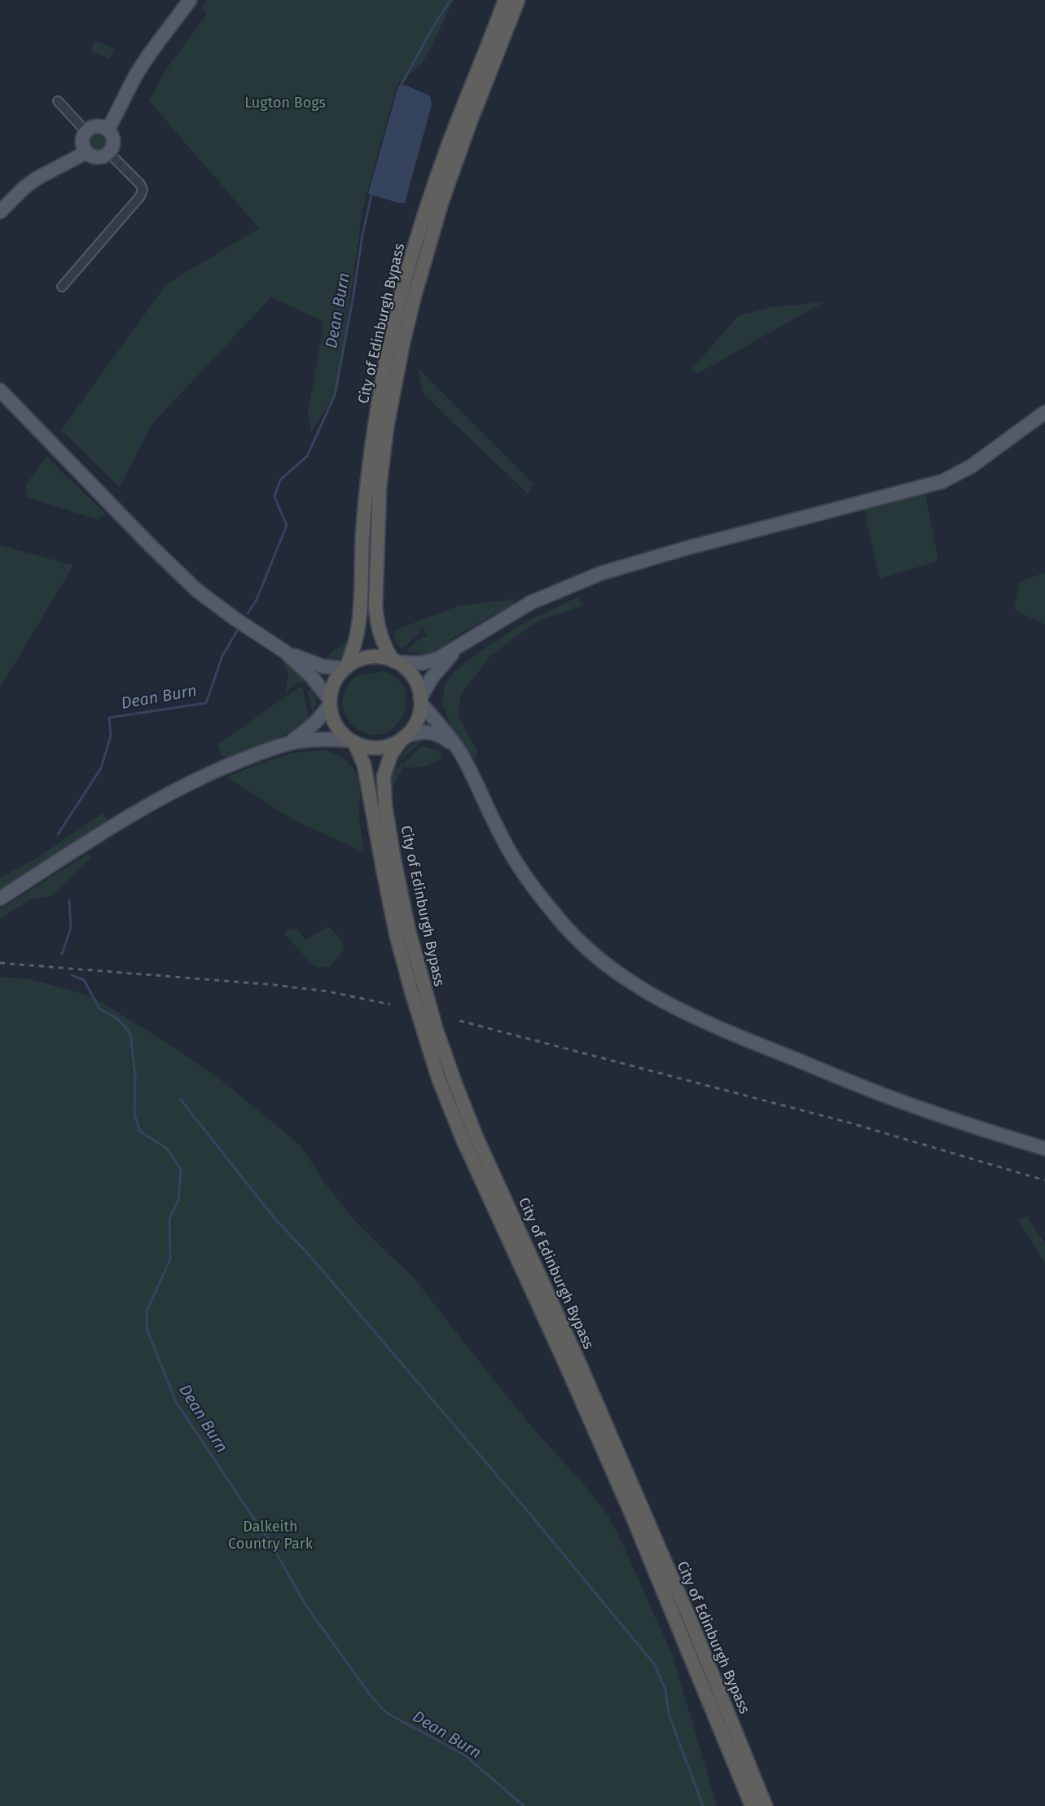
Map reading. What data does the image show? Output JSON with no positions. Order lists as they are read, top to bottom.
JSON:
{
  "streets": {
    "highway": ["City of Edinburgh Bypass"]
  },
  "water": ["Dean Burn"],
  "parks": ["Lugton Bogs", "Dalkeith Country Park"]
}
